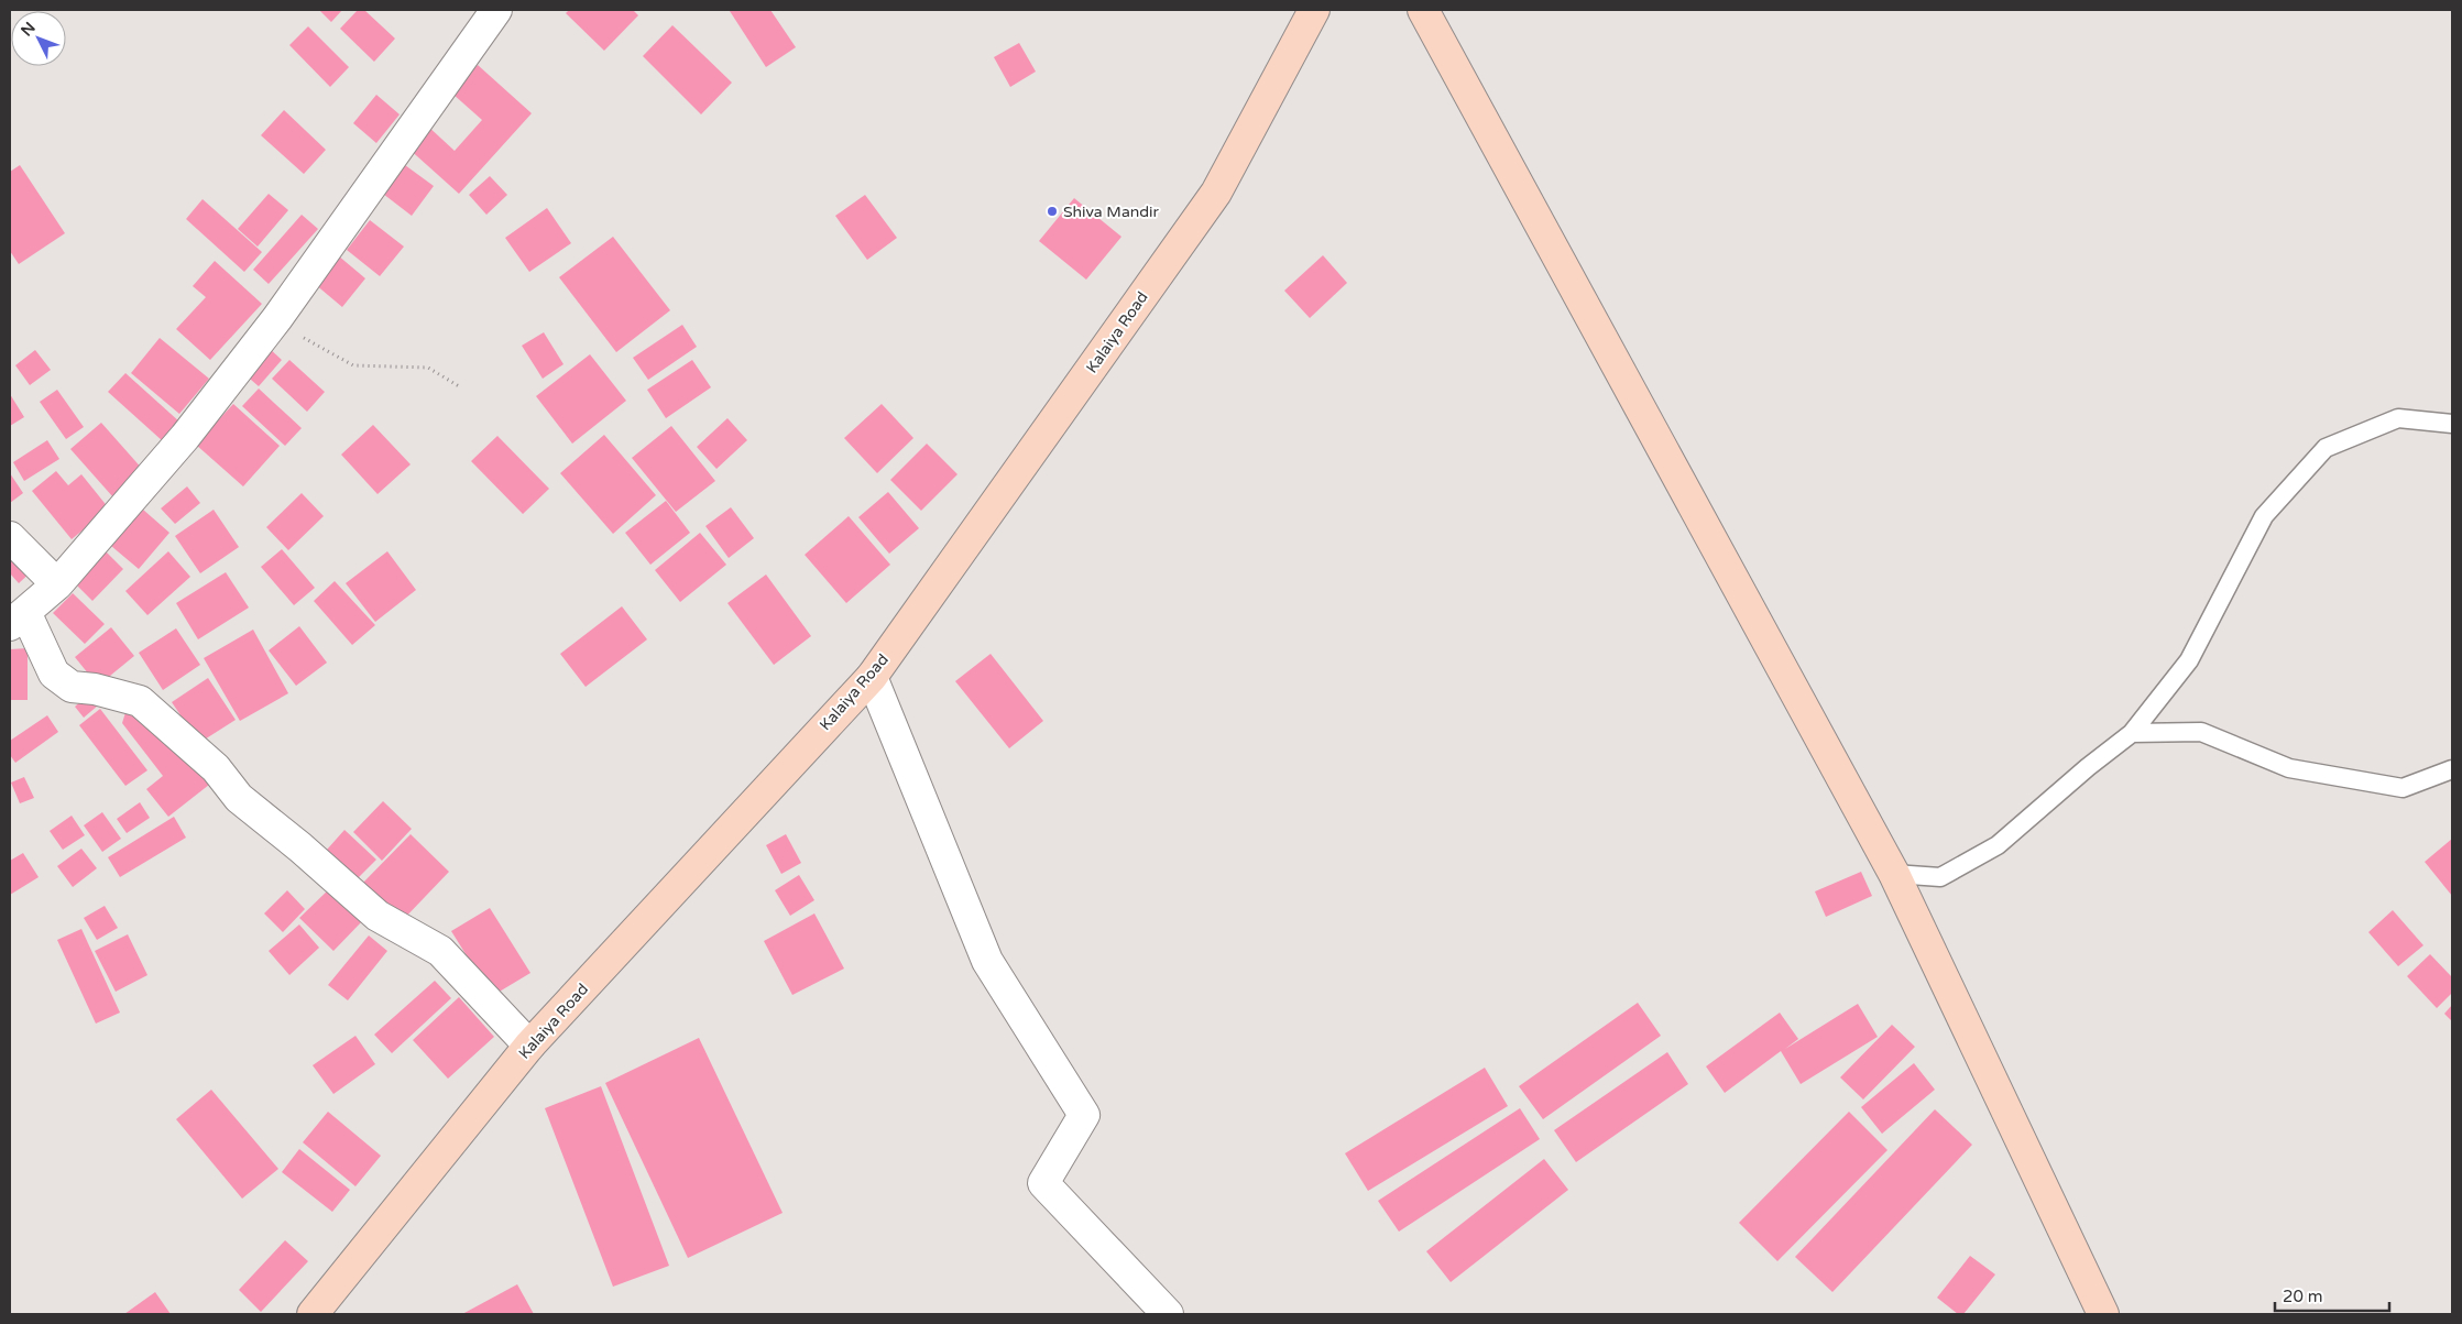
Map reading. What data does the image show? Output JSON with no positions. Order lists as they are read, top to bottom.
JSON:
{
  "streets": {
    "main road": ["Kalaiya Road"]
  },
  "places": ["Shiva Mandir"],
  "scale_bar": "20 m",
  "north": "top left"
}
